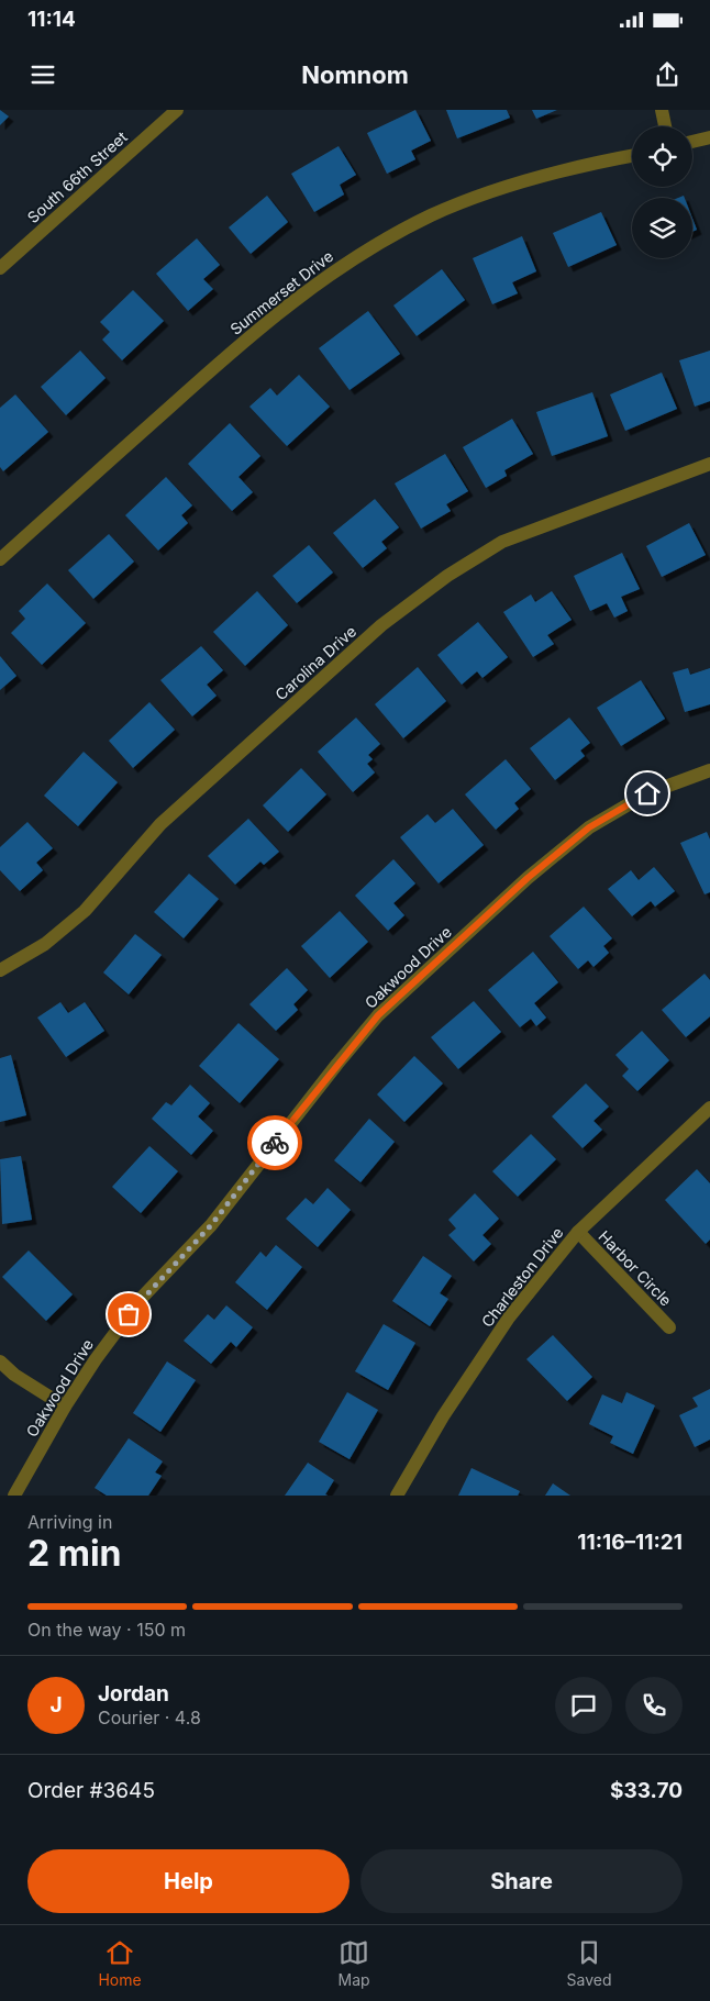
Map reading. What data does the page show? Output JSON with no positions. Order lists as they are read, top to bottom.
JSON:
{
  "streets": {
    "street": [
      "South 66th Street",
      "Summerset Drive",
      "Carolina Drive",
      "Oakwood Drive",
      "Harbor Circle",
      "Charleston Drive"
    ]
  },
  "crossings": [
    ["Harbor Circle", "Charleston Drive"]
  ],
  "page": {
    "status": "11:14",
    "header": "Nomnom",
    "heading": ["2 min", "Arriving in", "11:16–11:21"],
    "panel": [
      "Jordan",
      "Courier · 4.8",
      "Order #3645",
      "$33.70"
    ],
    "bar": "On the way · 150 m",
    "round": "J",
    "buttons": ["Help", "Share"],
    "tabs": ["Home", "Map", "Saved"]
  }
}
